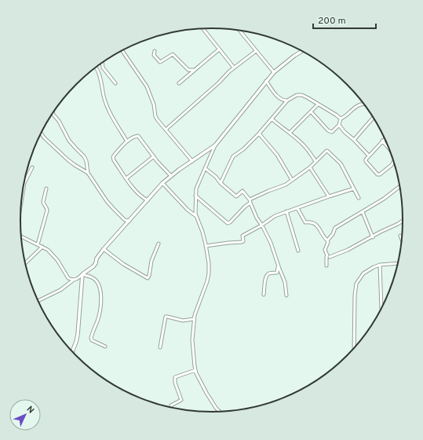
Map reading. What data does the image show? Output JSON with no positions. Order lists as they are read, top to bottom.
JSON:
{
  "scale_bar": "200 m",
  "north": "top right"
}
